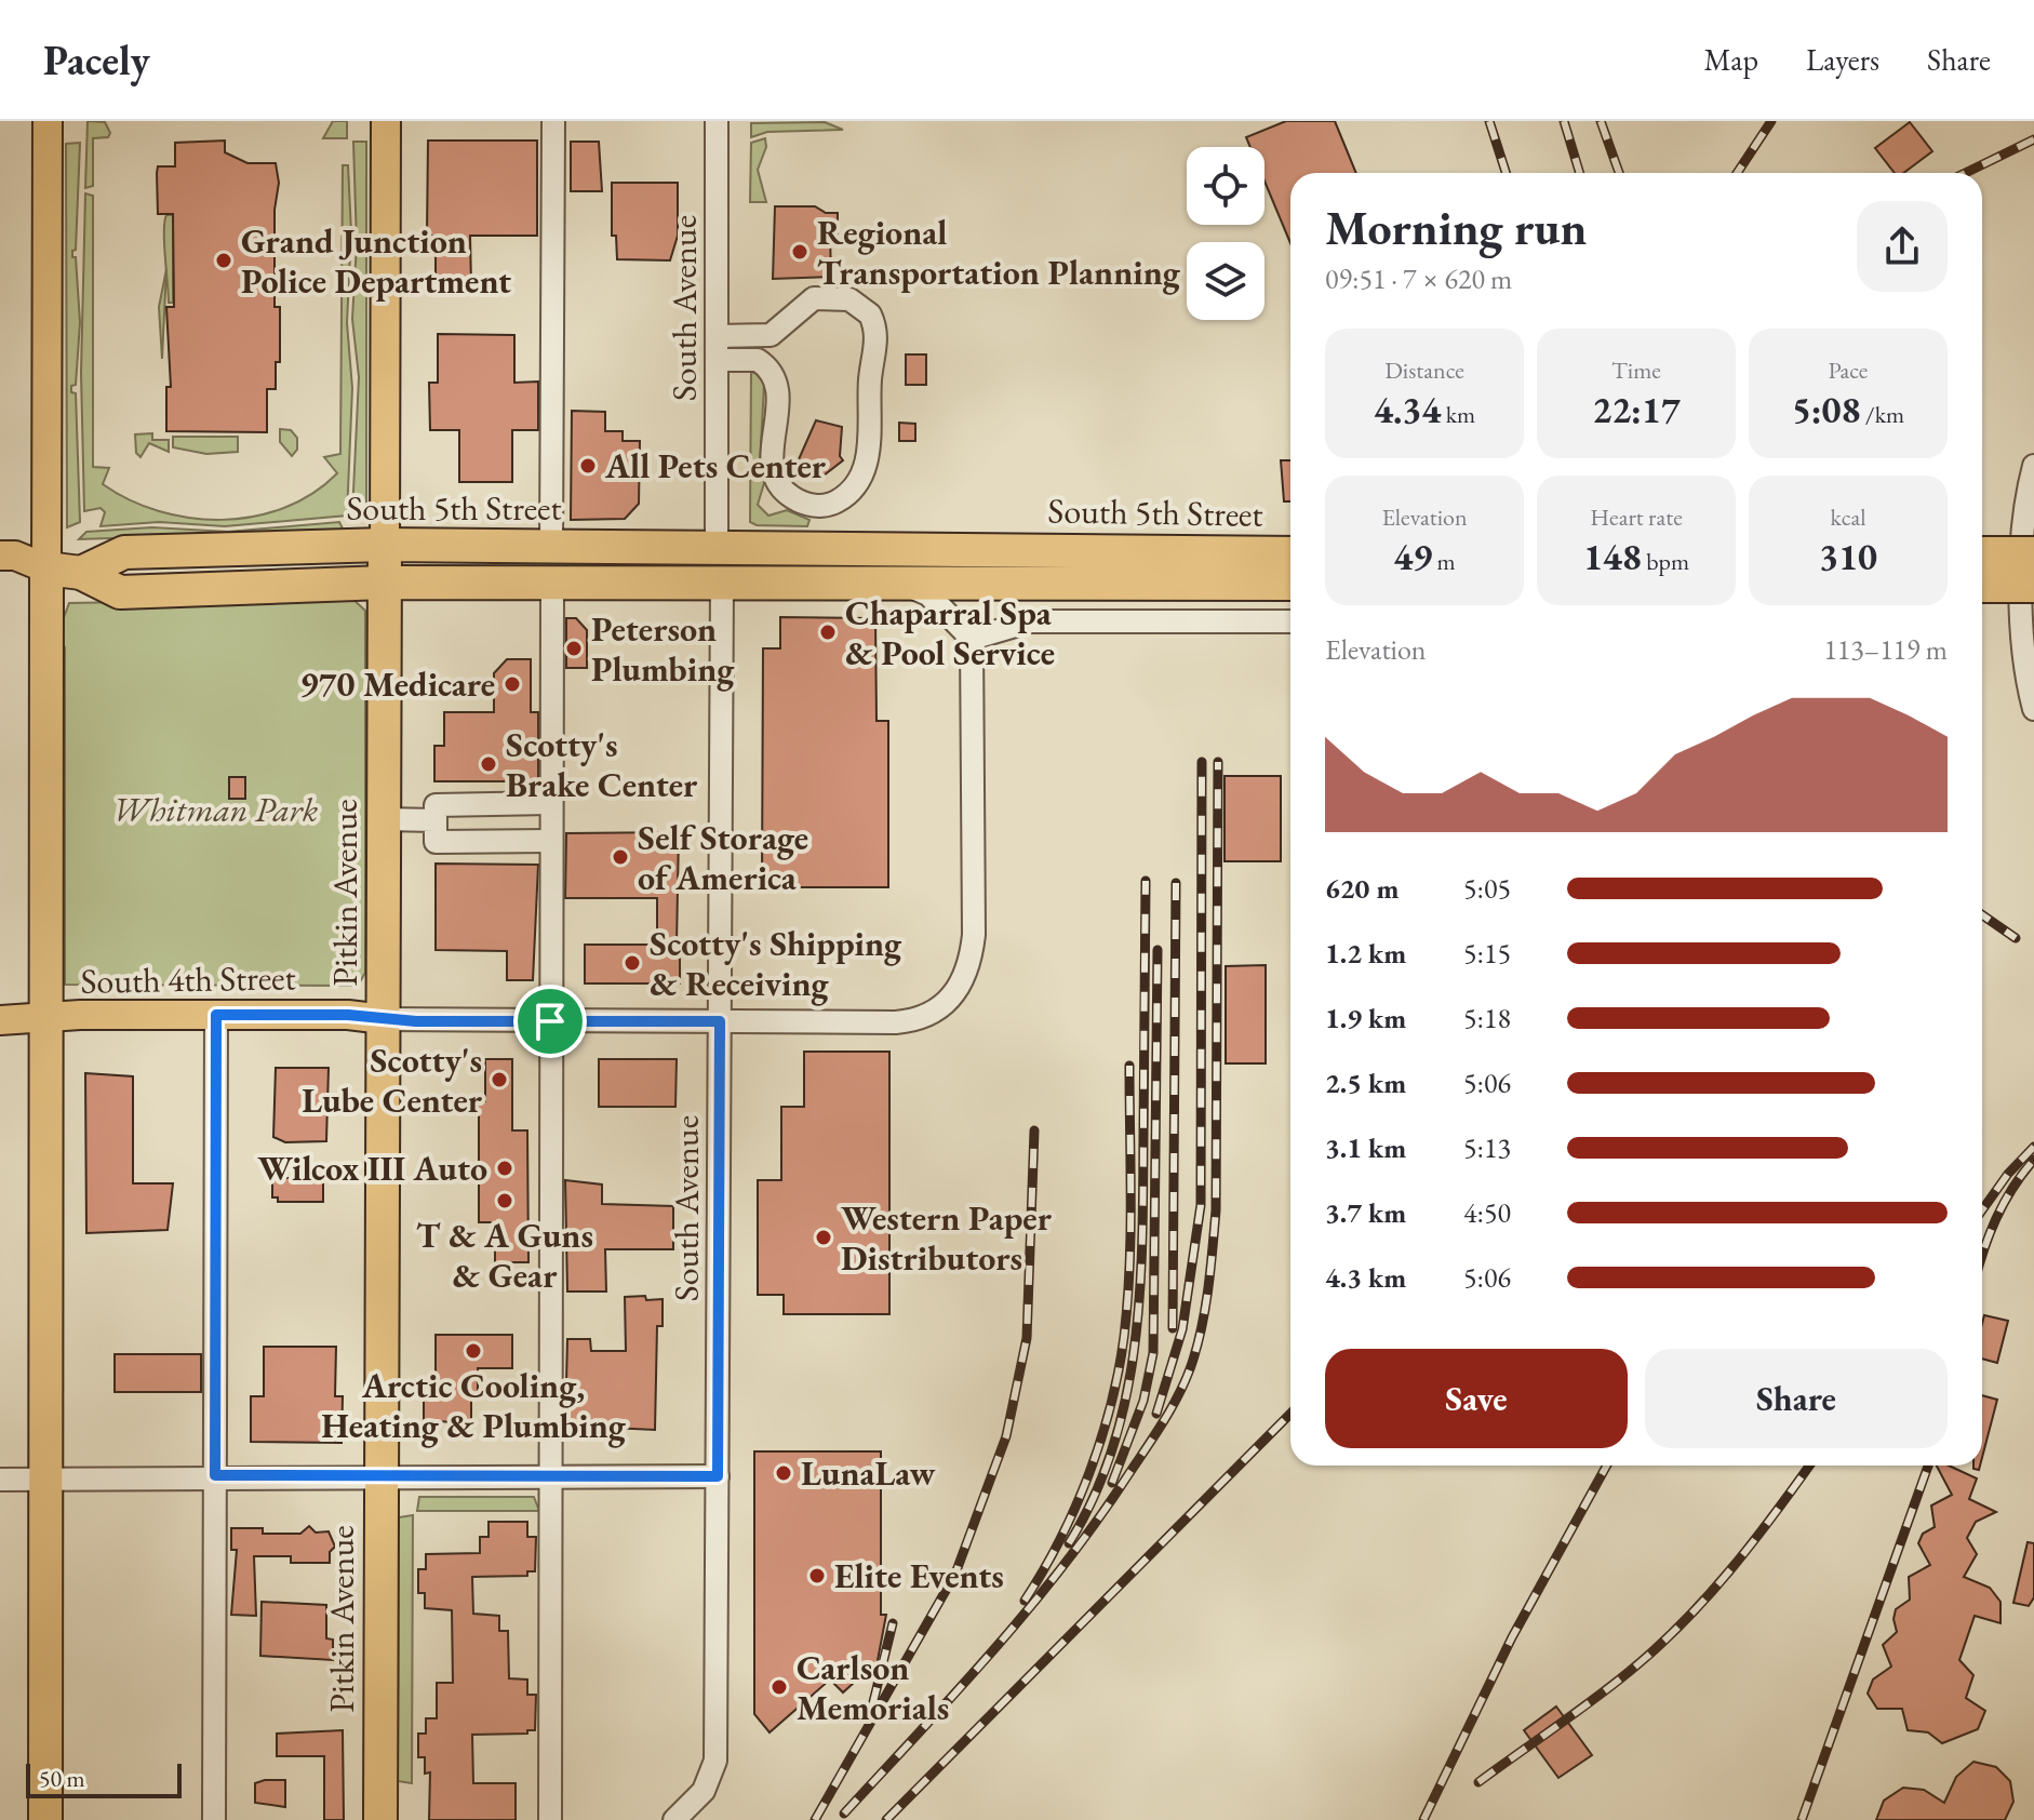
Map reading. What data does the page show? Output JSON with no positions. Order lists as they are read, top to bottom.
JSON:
{
  "streets": {
    "highway": ["South 5th Street", "Pitkin Avenue"],
    "main road": ["South 4th Street"],
    "street": ["South Avenue"]
  },
  "crossings": [
    ["South Avenue", "South 5th Street"],
    ["South Avenue", "South 4th Street"],
    ["South 5th Street", "Pitkin Avenue"],
    ["Pitkin Avenue", "South 4th Street"]
  ],
  "parks": ["Whitman Park"],
  "places": [
    "Regional Transportation Planning",
    "Grand Junction Police Department",
    "All Pets Center",
    "Chaparral Spa & Pool Service",
    "Peterson Plumbing",
    "970 Medicare",
    "Scotty's Brake Center",
    "Self Storage of America",
    "Scotty's Shipping & Receiving",
    "Scotty's Lube Center",
    "Wilcox III Auto",
    "T & A Guns & Gear",
    "Western Paper Distributors",
    "Arctic Cooling, Heating & Plumbing",
    "LunaLaw",
    "Elite Events",
    "Carlson Memorials"
  ],
  "scale_bar": "50 m",
  "page": {
    "header": "Pacely",
    "nav": ["Map", "Layers", "Share"],
    "heading": ["Morning run", "09:51 · 7 × 620 m"],
    "stats": [
      ["Distance", "4.34 km"],
      ["Time", "22:17"],
      ["Pace", "5:08 /km"],
      ["Elevation", "49 m"],
      ["Heart rate", "148 bpm"],
      ["kcal", "310"]
    ],
    "chart": ["Elevation", "113–119 m"],
    "list": [
      {
        "name": "620 m",
        "note": "5:05"
      },
      {
        "name": "1.2 km",
        "note": "5:15"
      },
      {
        "name": "1.9 km",
        "note": "5:18"
      },
      {
        "name": "2.5 km",
        "note": "5:06"
      },
      {
        "name": "3.1 km",
        "note": "5:13"
      },
      {
        "name": "3.7 km",
        "note": "4:50"
      },
      {
        "name": "4.3 km",
        "note": "5:06"
      }
    ],
    "buttons": ["Save", "Share"],
    "scale": "50 m"
  }
}
